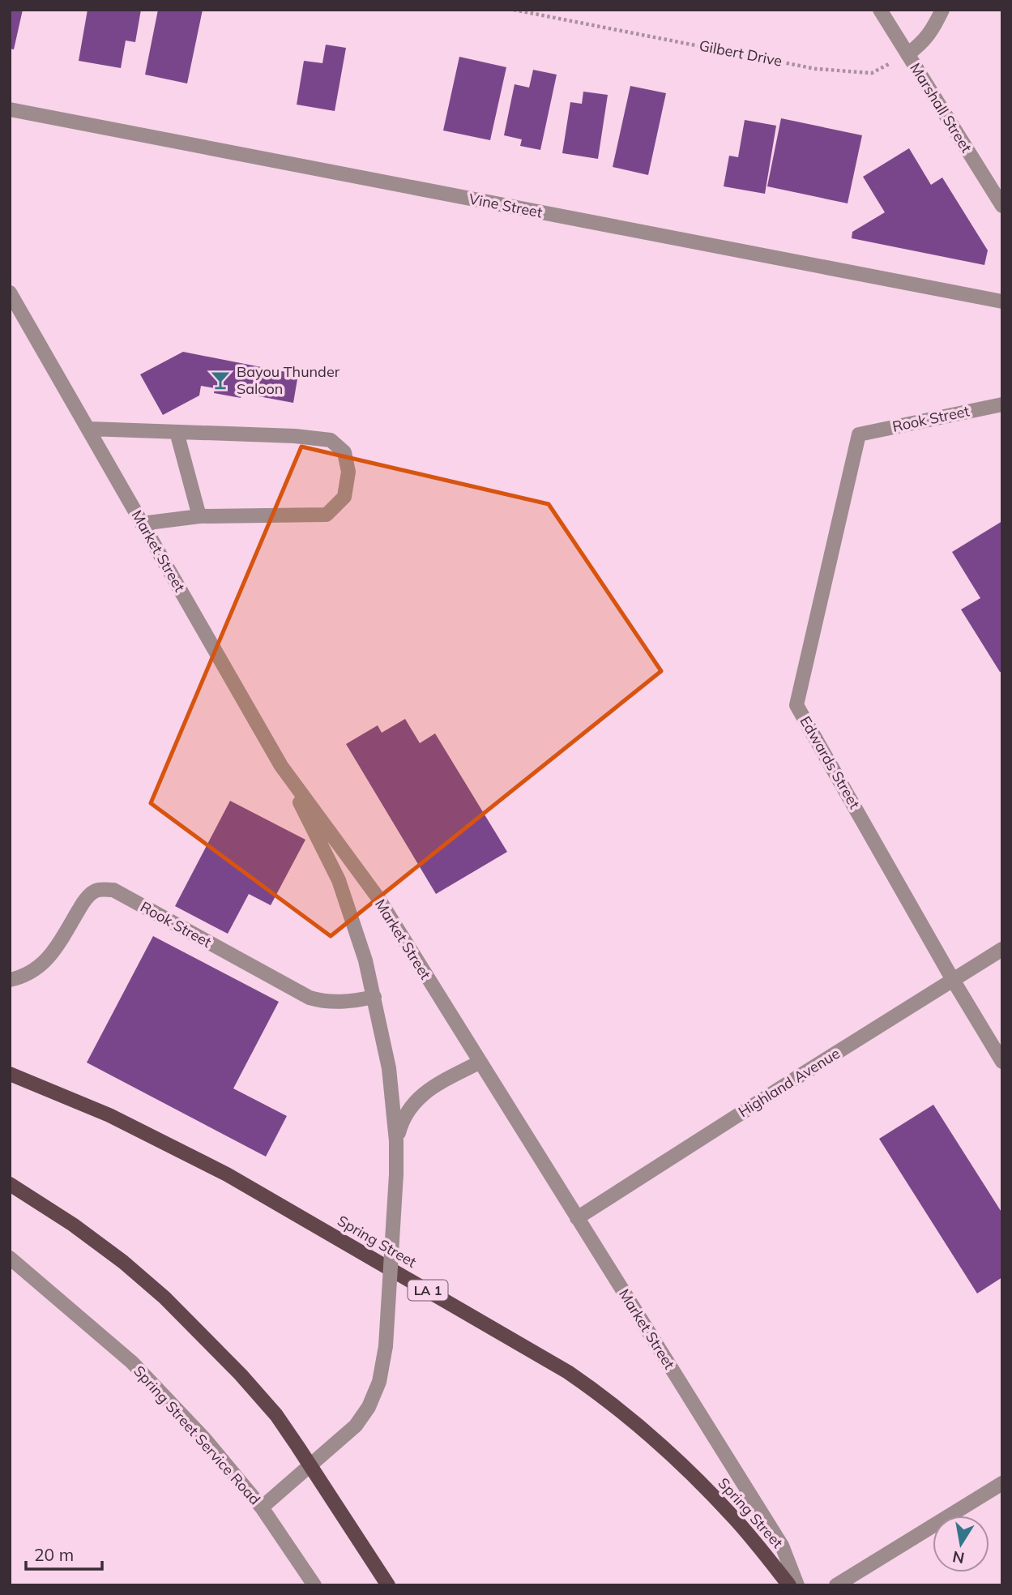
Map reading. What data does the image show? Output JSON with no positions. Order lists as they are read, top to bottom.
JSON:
{
  "streets": {
    "main road": ["Spring Street", "LA 1"],
    "street": [
      "Marshall Street",
      "Vine Street",
      "Rook Street",
      "Market Street",
      "Edwards Street",
      "Highland Avenue",
      "Spring Street Service Road"
    ],
    "path": ["Gilbert Drive"]
  },
  "crossings": [
    ["Gilbert Drive", "Marshall Street"],
    ["Rook Street", "Edwards Street"],
    ["Market Street", "Highland Avenue"],
    ["Edwards Street", "Highland Avenue"]
  ],
  "places": {
    "bar": ["Bayou Thunder Saloon"]
  },
  "scale_bar": "20 m",
  "north": "bottom"
}
